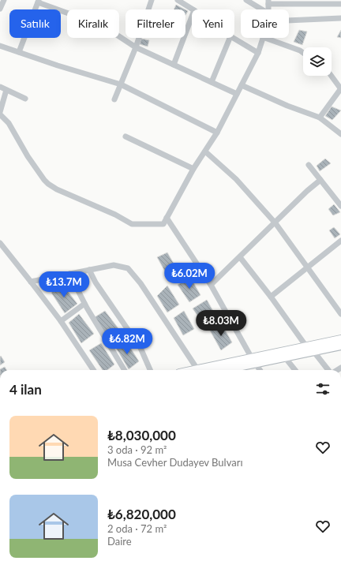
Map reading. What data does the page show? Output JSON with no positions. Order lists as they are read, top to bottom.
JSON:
{
  "page": {
    "chip": [
      "Satılık",
      "Kiralık",
      "Filtreler",
      "Yeni",
      "Daire"
    ],
    "price": [
      "₺6.02M",
      "₺13.7M",
      "₺8.03M",
      "₺6.82M"
    ],
    "heading": "4 ilan",
    "list": [
      {
        "name": "₺8,030,000",
        "note": "3 oda · 92 m² · Musa Cevher Dudayev Bulvarı"
      },
      {
        "name": "₺6,820,000",
        "note": "2 oda · 72 m² · Daire"
      }
    ]
  }
}
